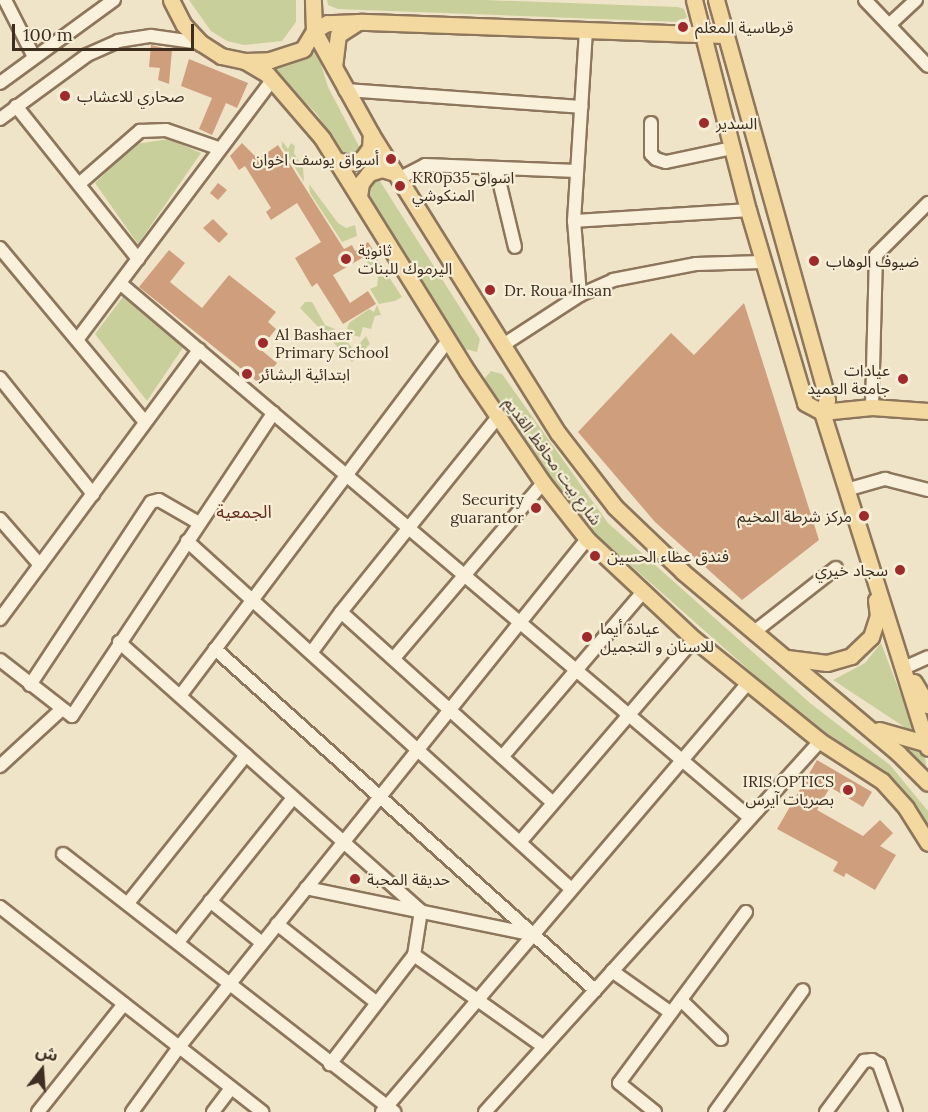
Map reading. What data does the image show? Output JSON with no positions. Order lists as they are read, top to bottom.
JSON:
{
  "streets": {
    "main road": ["شارع بيت محافظ القديم"]
  },
  "districts": ["الجمعية"],
  "places": [
    "قرطاسية المعلم",
    "صحاري للاعشاب",
    "السدير",
    "أسواق يوسف اخوان",
    "KR0p35 اسواق المنكوشي",
    "ثانوية اليرموك للبنات",
    "ضيوف الوهاب",
    "Dr. Roua Ihsan",
    "Al Bashaer Primary School",
    "ابتدائية البشائر",
    "عيادات جامعة العميد",
    "Security guarantor",
    "مركز شرطة المخيم",
    "فندق عطاء الحسين",
    "سجاد خيري",
    "عيادة أيما للاسنان و التجميل",
    "IRIS.OPTICS بصريات آيرس",
    "حديقة المحبة"
  ],
  "scale_bar": "100 m",
  "north": "top"
}
